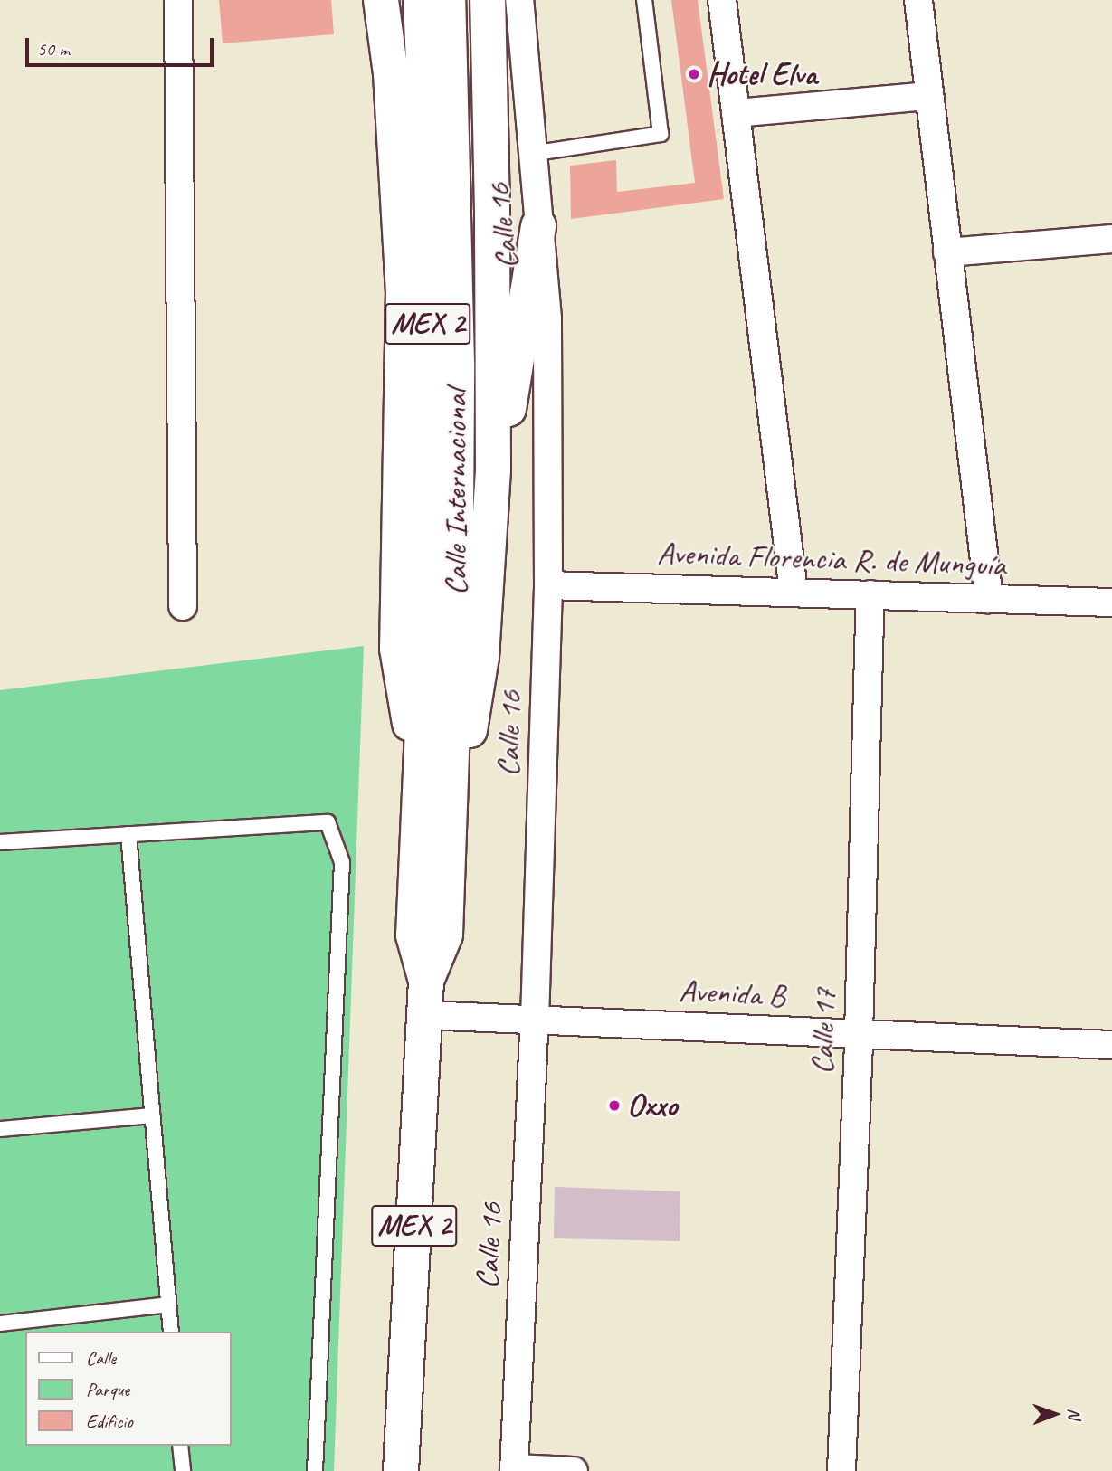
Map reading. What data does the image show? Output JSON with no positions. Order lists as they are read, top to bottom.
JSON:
{
  "streets": {
    "highway": ["MEX 2", "Calle Internacional"],
    "street": [
      "Calle 16",
      "Avenida Florencia R. de Munguía",
      "Avenida B",
      "Calle 17"
    ]
  },
  "crossings": [
    ["Calle 16", "Avenida Florencia R. de Munguía"],
    ["Calle 16", "Avenida B"],
    ["Calle Internacional", "Avenida B"],
    ["Avenida Florencia R. de Munguía", "Calle 17"],
    ["Avenida B", "Calle 17"]
  ],
  "places": ["Hotel Elva", "Oxxo"],
  "legend": ["Calle", "Parque", "Edificio"],
  "scale_bar": "50 m",
  "north": "right"
}
